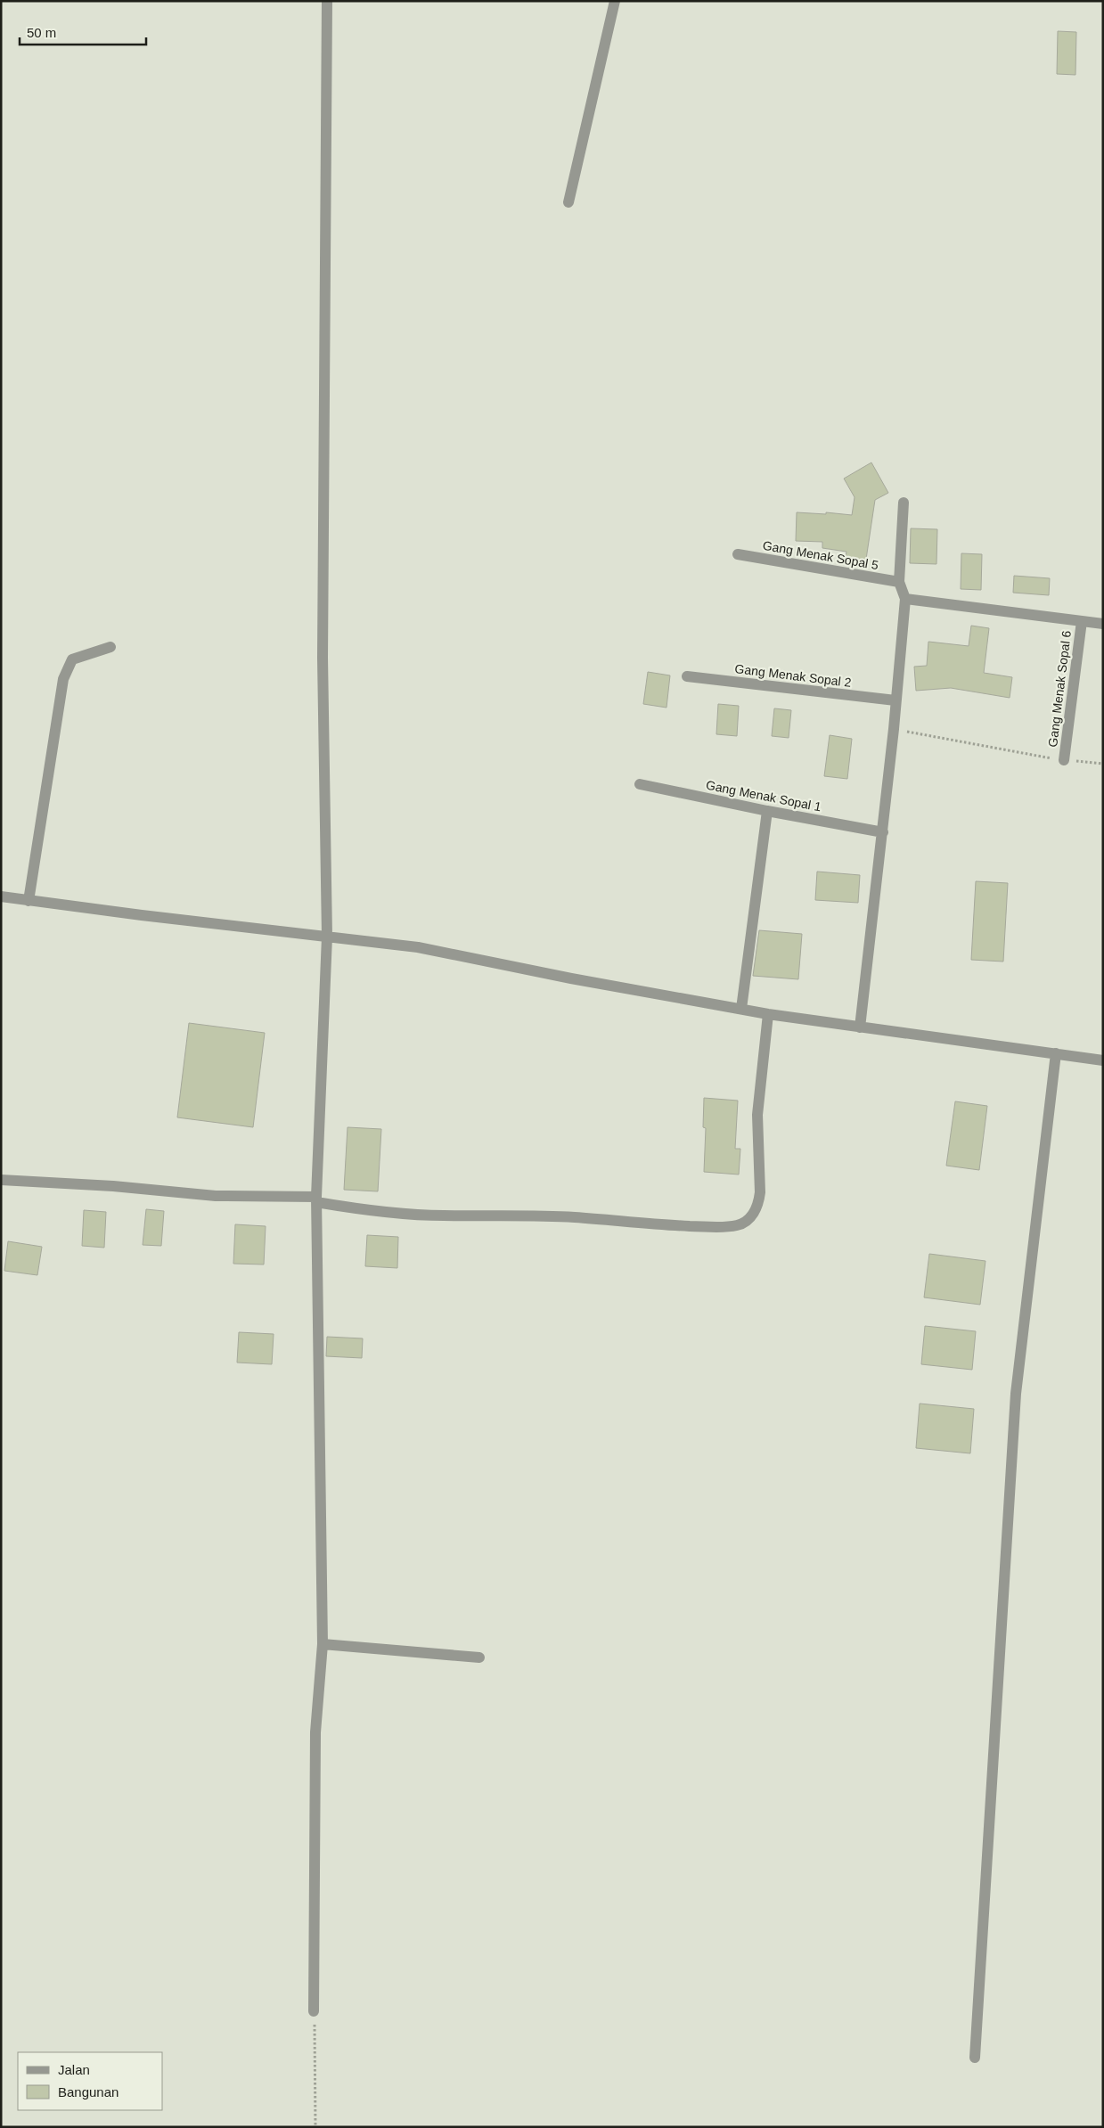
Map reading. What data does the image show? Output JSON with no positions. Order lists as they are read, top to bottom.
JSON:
{
  "streets": {
    "street": [
      "Gang Menak Sopal 5",
      "Gang Menak Sopal 2",
      "Gang Menak Sopal 6",
      "Gang Menak Sopal 1"
    ]
  },
  "legend": ["Jalan", "Bangunan"],
  "scale_bar": "50 m"
}
